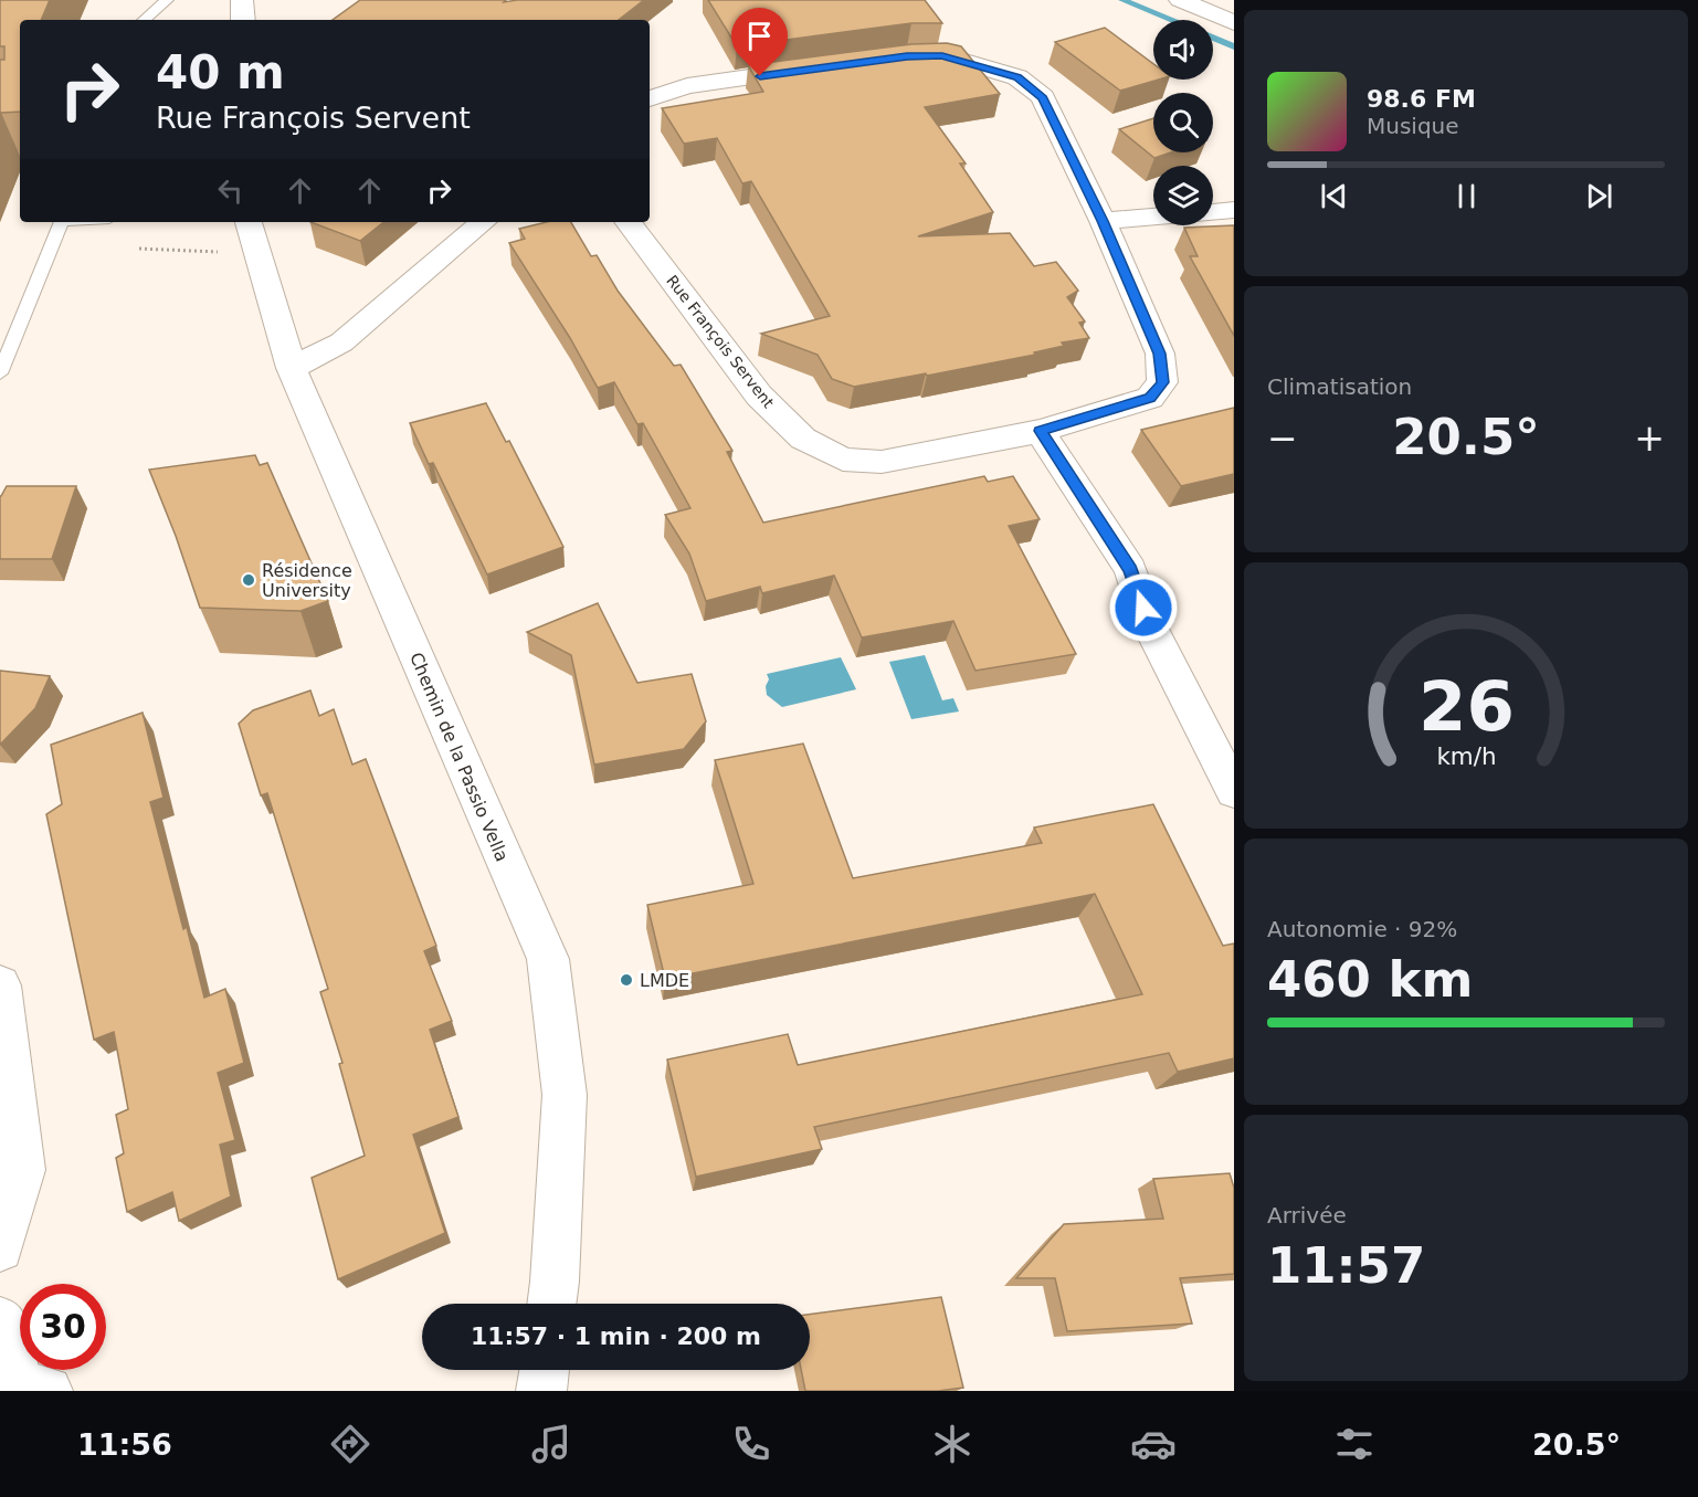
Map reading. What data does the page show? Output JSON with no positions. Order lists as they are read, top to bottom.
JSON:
{
  "streets": {
    "street": ["Rue François Servent", "Chemin de la Passio Vella"]
  },
  "places": ["Résidence University", "LMDE"],
  "page": {
    "turn": ["40 m", "Rue François Servent"],
    "song": ["98.6 FM", "Musique"],
    "tile": [
      "Climatisation",
      ["Autonomie · 92%", "460 km"],
      ["Arrivée", "11:57"]
    ],
    "heat": ["−", "20.5°", "+"],
    "limit": "30",
    "trip": "11:57 · 1 min · 200 m",
    "tabs": ["11:56", "20.5°"],
    "gauge": ["26", "km/h"]
  }
}
